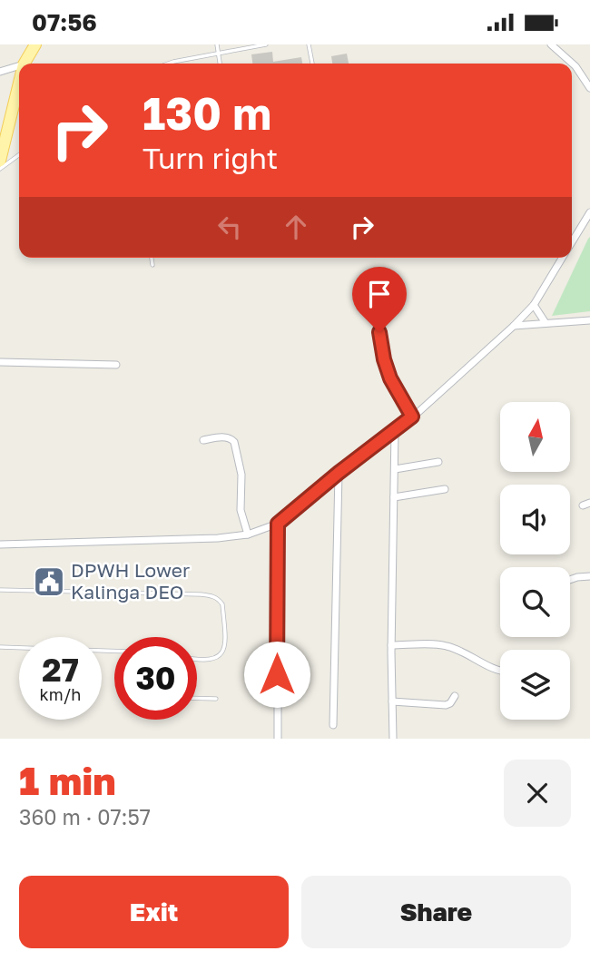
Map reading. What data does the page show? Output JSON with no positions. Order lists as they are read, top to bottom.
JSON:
{
  "places": {
    "public building": ["DPWH Lower Kalinga DEO"]
  },
  "north": "top",
  "page": {
    "status": "07:56",
    "turn": ["130 m", "Turn right"],
    "speed": "27 km/h",
    "limit": "30",
    "heading": ["1 min", "360 m · 07:57"],
    "buttons": ["Exit", "Share"]
  }
}
